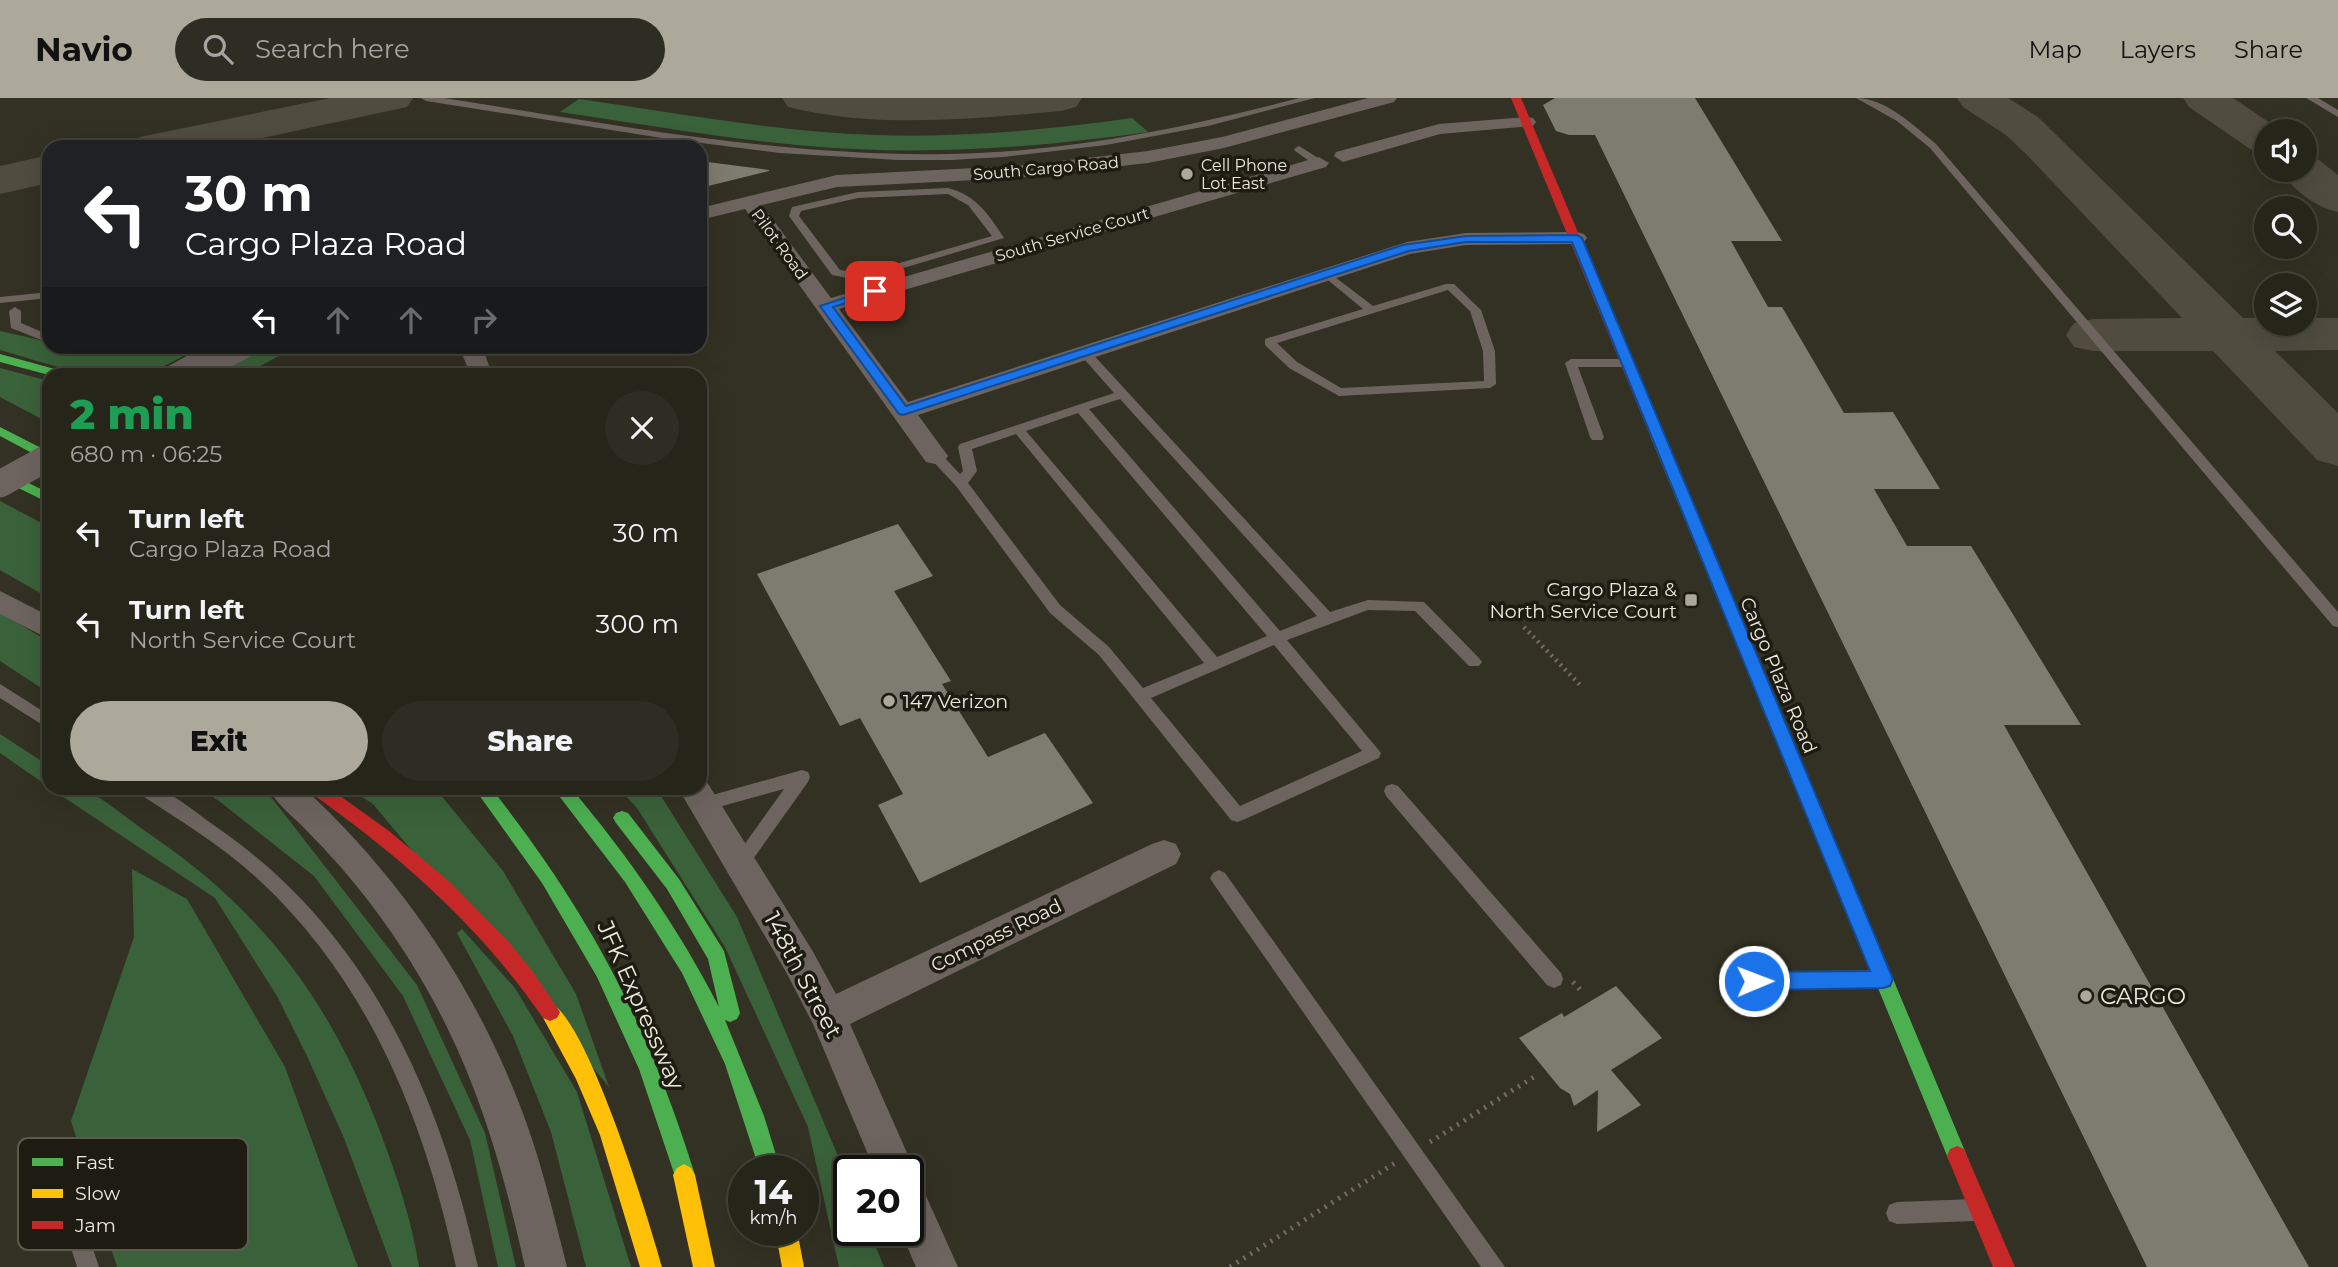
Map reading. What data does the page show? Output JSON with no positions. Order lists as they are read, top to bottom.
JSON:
{
  "streets": {
    "main road": ["Cargo Plaza Road", "JFK Expressway"],
    "street": [
      "South Cargo Road",
      "South Service Court",
      "Pilot Road",
      "Compass Road",
      "148th Street"
    ]
  },
  "crossings": [
    ["South Cargo Road", "Pilot Road"],
    ["South Service Court", "Pilot Road"],
    ["Compass Road", "148th Street"]
  ],
  "places": {
    "other": ["Cell Phone Lot East", "147 Verizon", "CARGO"],
    "transit": ["Cargo Plaza & North Service Court"]
  },
  "legend": ["Fast", "Slow", "Jam"],
  "page": {
    "header": "Navio",
    "search": "Search here",
    "nav": ["Map", "Layers", "Share"],
    "turn": ["30 m", "Cargo Plaza Road"],
    "heading": ["2 min", "680 m · 06:25"],
    "list": [
      {
        "name": "Turn left",
        "note": "Cargo Plaza Road",
        "value": "30 m"
      },
      {
        "name": "Turn left",
        "note": "North Service Court",
        "value": "300 m"
      }
    ],
    "buttons": ["Exit", "Share"],
    "speed": "14 km/h",
    "limit": "20"
  }
}
